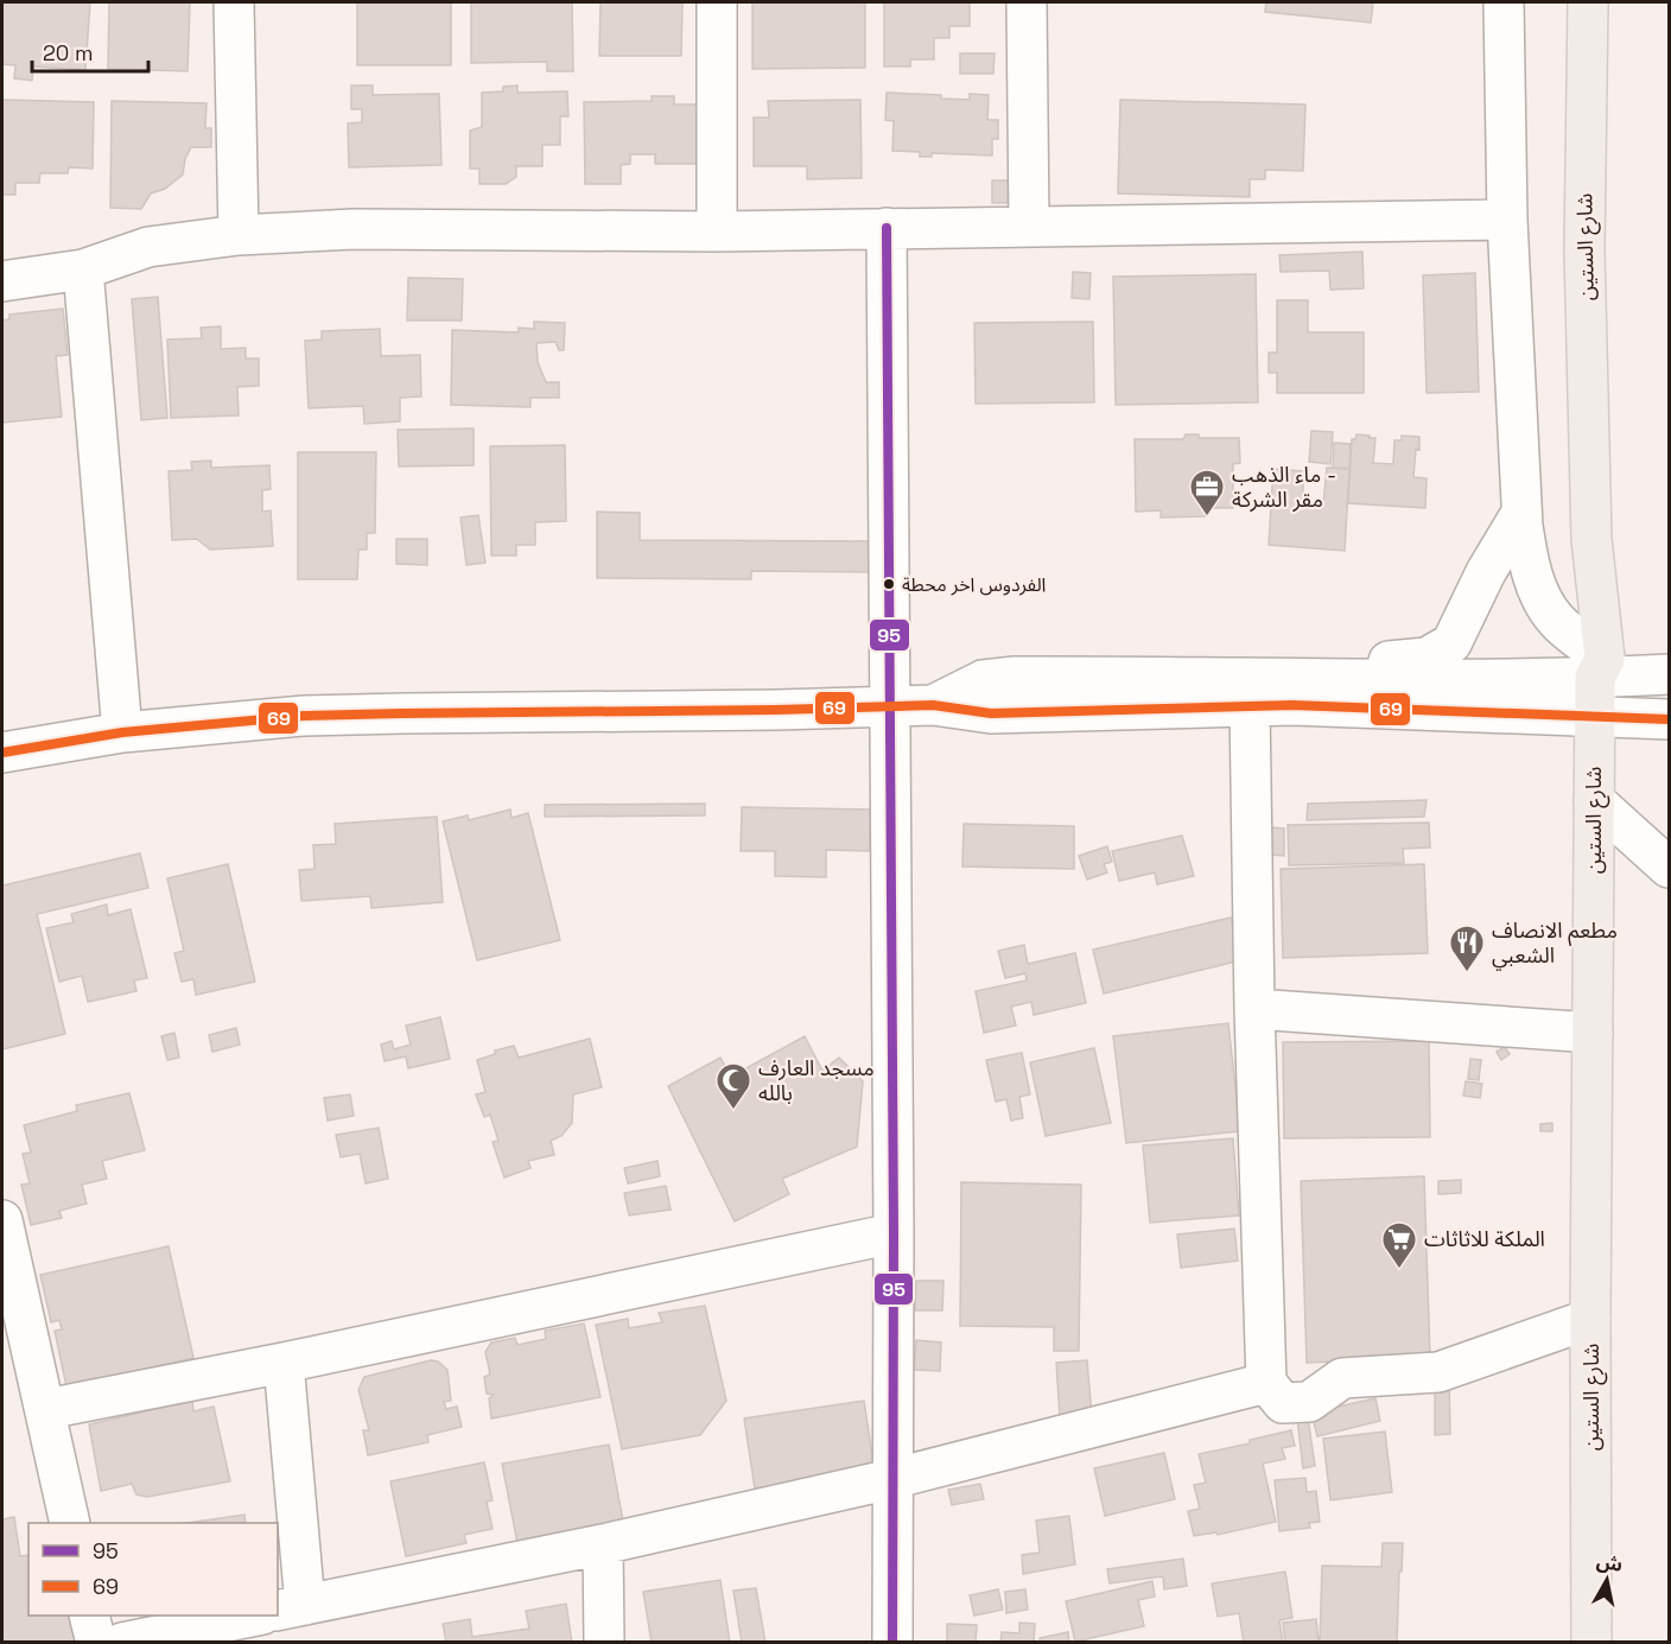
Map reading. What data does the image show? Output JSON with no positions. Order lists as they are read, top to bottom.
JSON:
{
  "streets": {
    "main road": ["شارع الستين"]
  },
  "places": {
    "office": ["ماء الذهب - مقر الشركة"],
    "other": ["الفردوس اخر محطة"],
    "restaurant": ["مطعم الانصاف الشعبي"],
    "mosque": ["مسجد العارف بالله"],
    "supermarket": ["الملكة للاثاثات"]
  },
  "lines": ["transit line 95", "transit line 69"],
  "legend": ["95", "69"],
  "scale_bar": "20 m",
  "north": "top"
}
